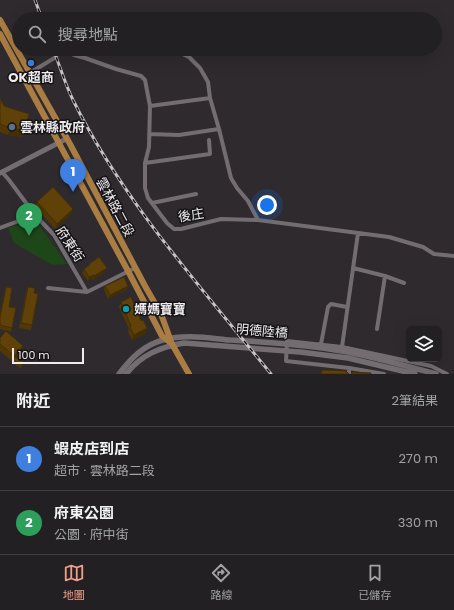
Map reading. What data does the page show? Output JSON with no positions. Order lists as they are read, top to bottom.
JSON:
{
  "streets": {
    "main road": ["雲林路二段", "明德陸橋"],
    "street": ["後庄", "府東街"]
  },
  "places": ["OK超商", "雲林縣政府", "媽媽寶寶"],
  "scale_bar": "100 m",
  "page": {
    "search": "搜尋地點",
    "pins": ["1", "2"],
    "scale": "100 m",
    "heading": ["附近", "2筆結果"],
    "list": [
      {
        "mark": "1",
        "name": "蝦皮店到店",
        "note": "超市 · 雲林路二段",
        "value": "270 m"
      },
      {
        "mark": "2",
        "name": "府東公園",
        "note": "公園 · 府中街",
        "value": "330 m"
      }
    ],
    "nav": ["地圖", "路線", "已儲存"]
  }
}
